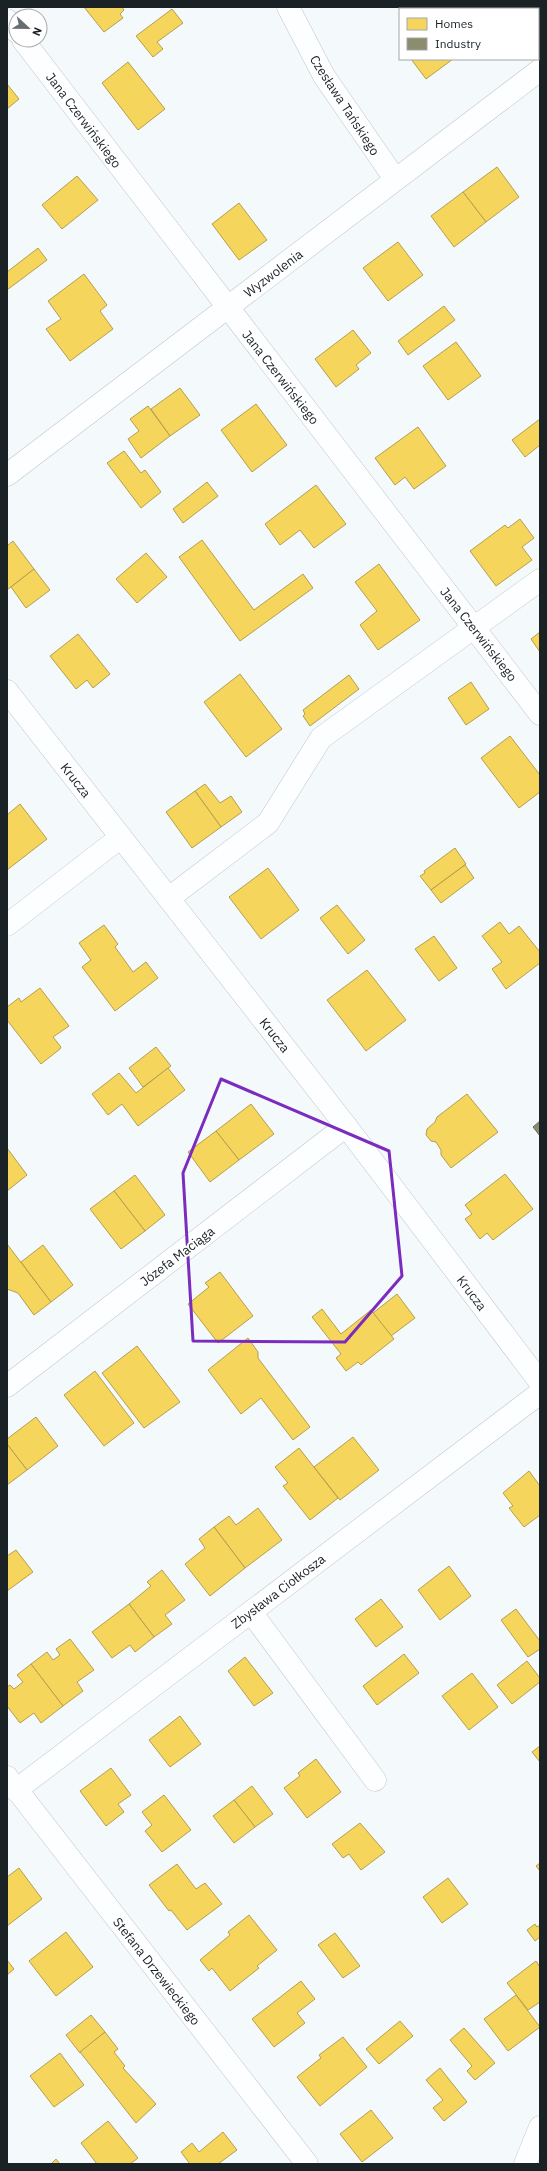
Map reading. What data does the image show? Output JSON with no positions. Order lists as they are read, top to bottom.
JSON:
{
  "streets": {
    "street": [
      "Czesława Tańskiego",
      "Jana Czerwińskiego",
      "Wyzwolenia",
      "Krucza",
      "Józefa Maciąga",
      "Zbysława Ciołkosza",
      "Stefana Drzewieckiego"
    ]
  },
  "crossings": [
    ["Czesława Tańskiego", "Wyzwolenia"],
    ["Jana Czerwińskiego", "Wyzwolenia"],
    ["Krucza", "Józefa Maciąga"],
    ["Zbysława Ciołkosza", "Stefana Drzewieckiego"]
  ],
  "legend": ["Homes", "Industry"],
  "north": "right"
}
